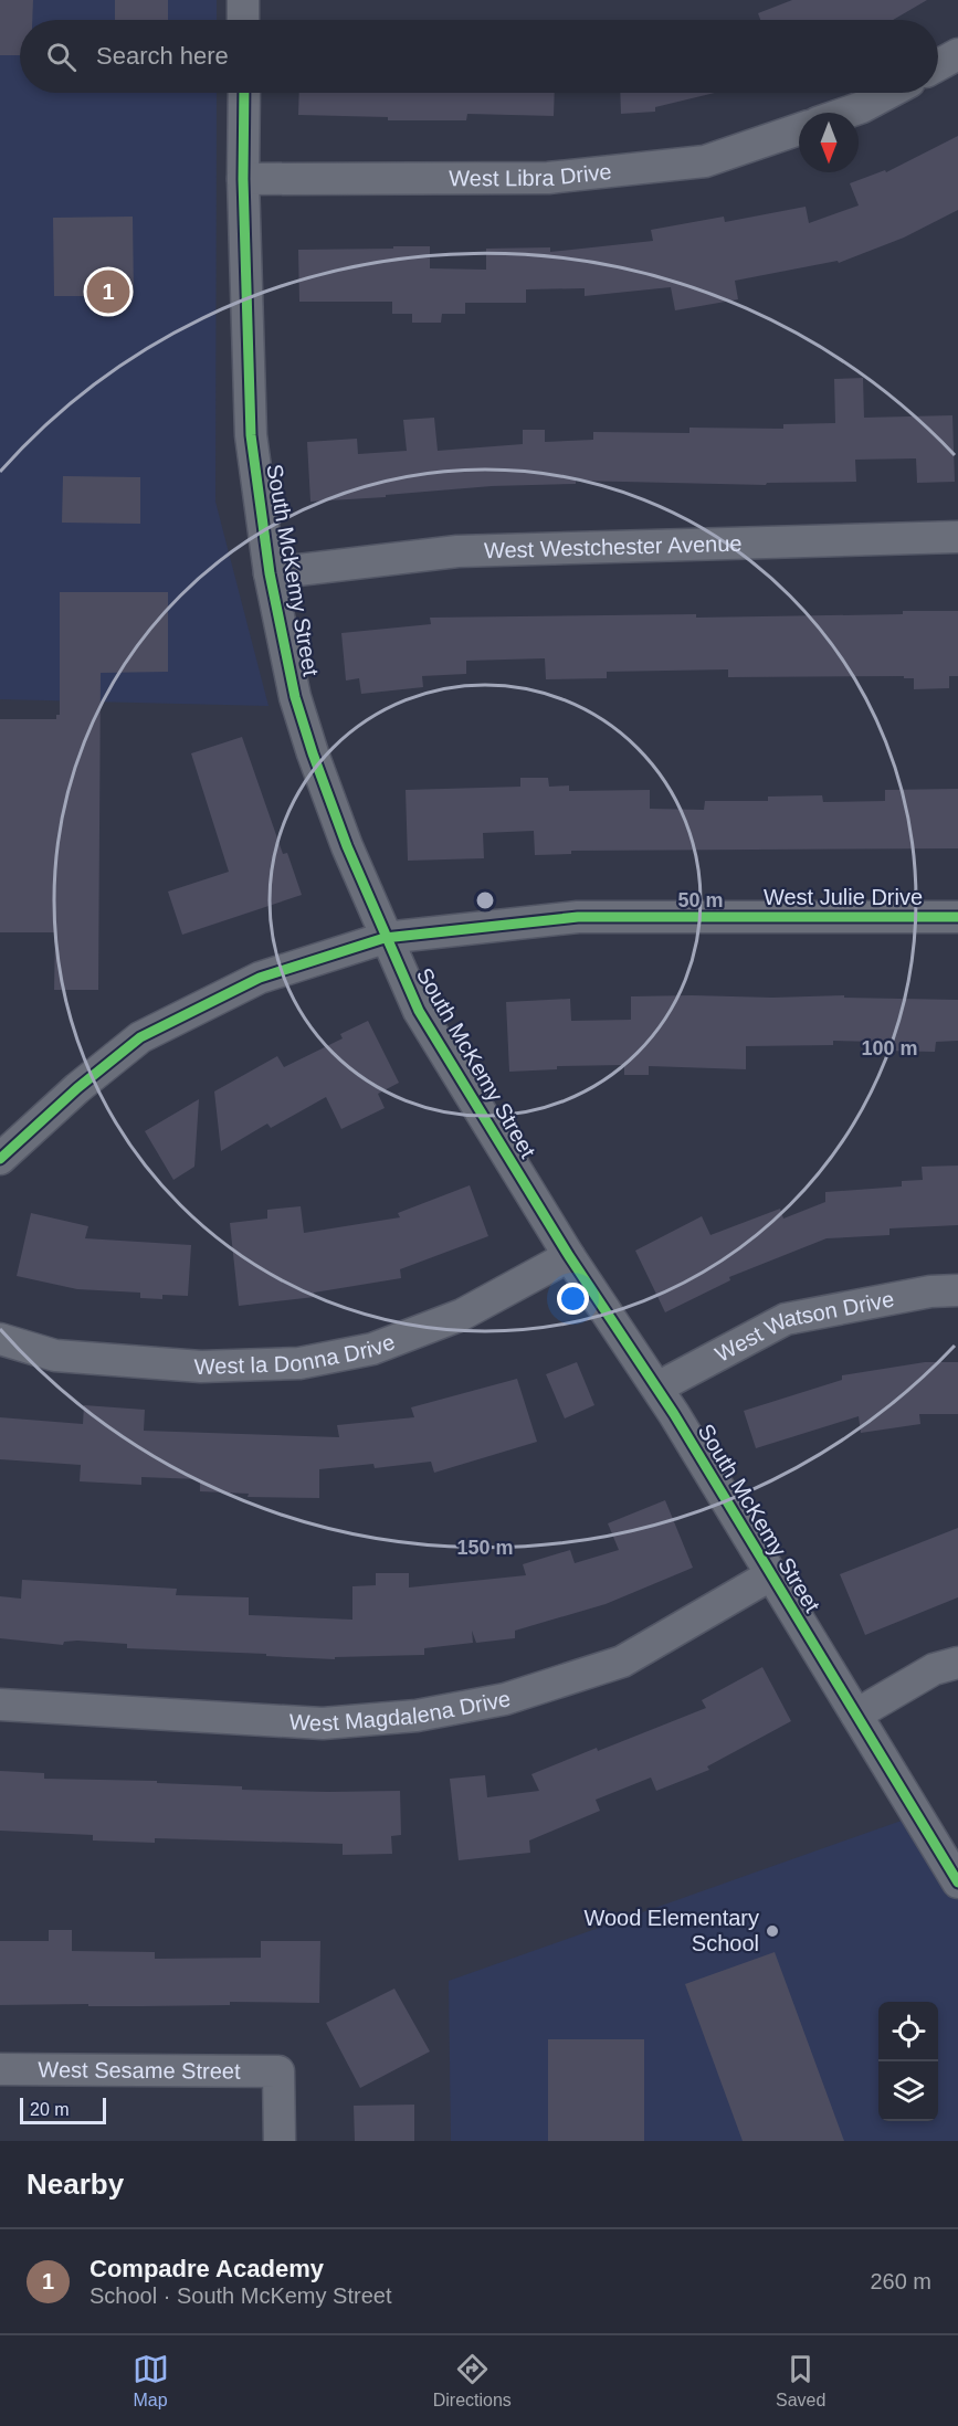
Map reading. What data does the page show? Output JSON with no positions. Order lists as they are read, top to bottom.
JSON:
{
  "streets": {
    "street": [
      "West Libra Drive",
      "West Westchester Avenue",
      "South McKemy Street",
      "West Julie Drive",
      "West Watson Drive",
      "West la Donna Drive",
      "West Magdalena Drive",
      "West Sesame Street"
    ]
  },
  "crossings": [
    ["West Libra Drive", "South McKemy Street"],
    ["West Westchester Avenue", "South McKemy Street"],
    ["South McKemy Street", "West Julie Drive"],
    ["South McKemy Street", "West Watson Drive"],
    ["South McKemy Street", "West la Donna Drive"],
    ["South McKemy Street", "West Magdalena Drive"]
  ],
  "places": ["Wood Elementary School"],
  "scale_bar": "20 m",
  "north": "bottom",
  "page": {
    "search": "Search here",
    "pins": "1",
    "scale": "20 m",
    "heading": "Nearby",
    "list": [
      {
        "mark": "1",
        "name": "Compadre Academy",
        "note": "School · South McKemy Street",
        "value": "260 m"
      }
    ],
    "nav": ["Map", "Directions", "Saved"]
  },
  "rings": ["50 m", "100 m", "150 m"]
}
